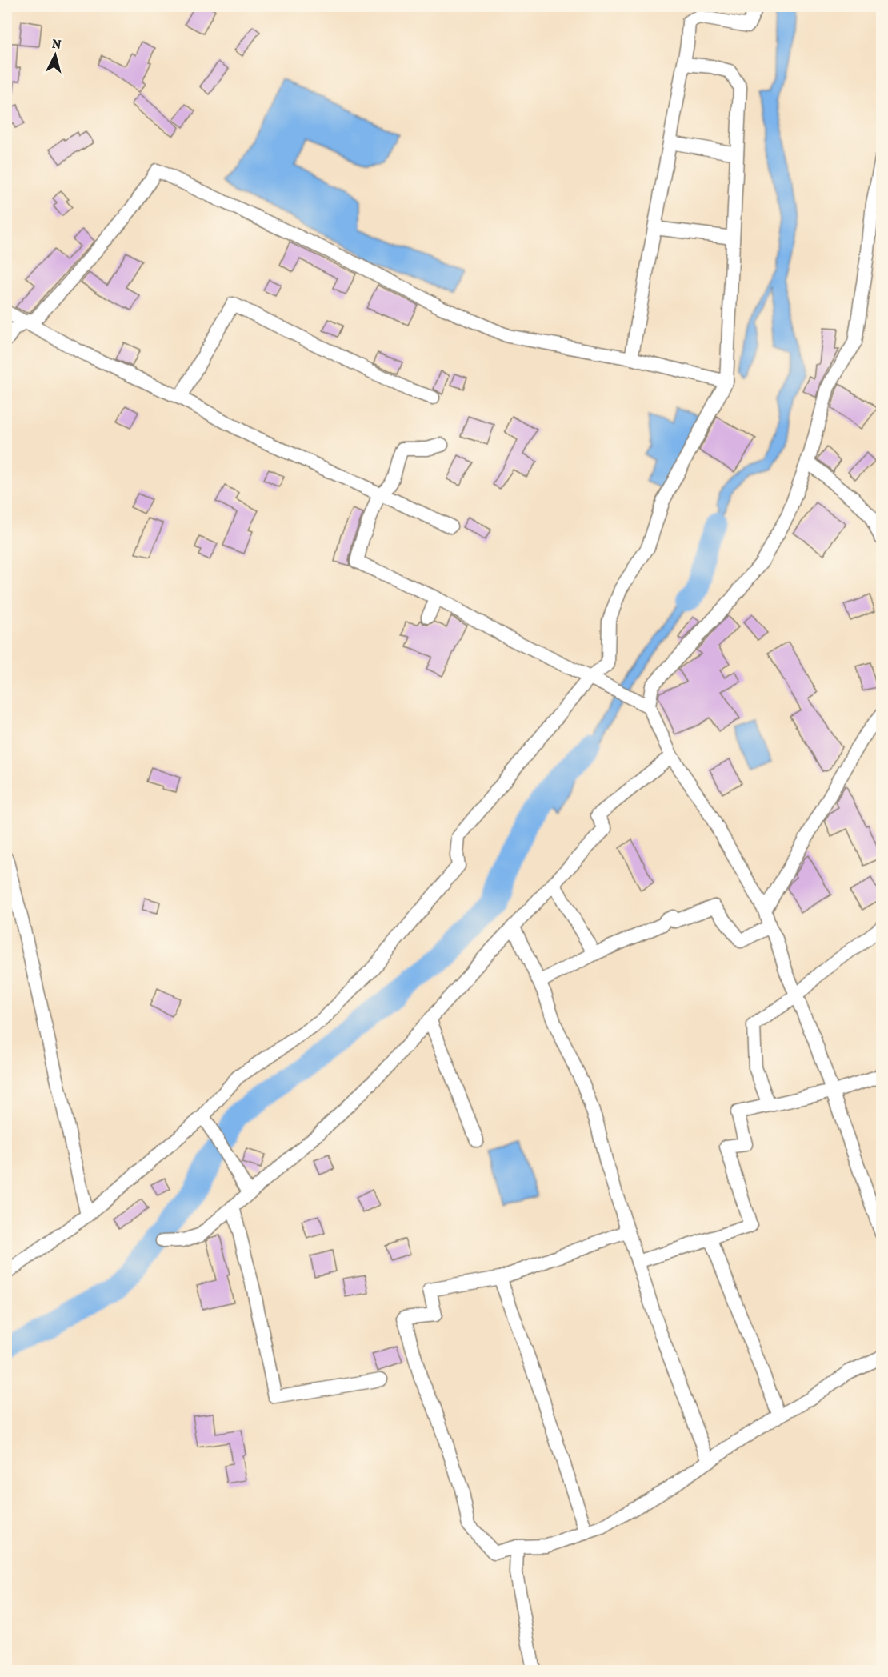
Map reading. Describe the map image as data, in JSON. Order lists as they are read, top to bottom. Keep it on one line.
{"north":"top"}
